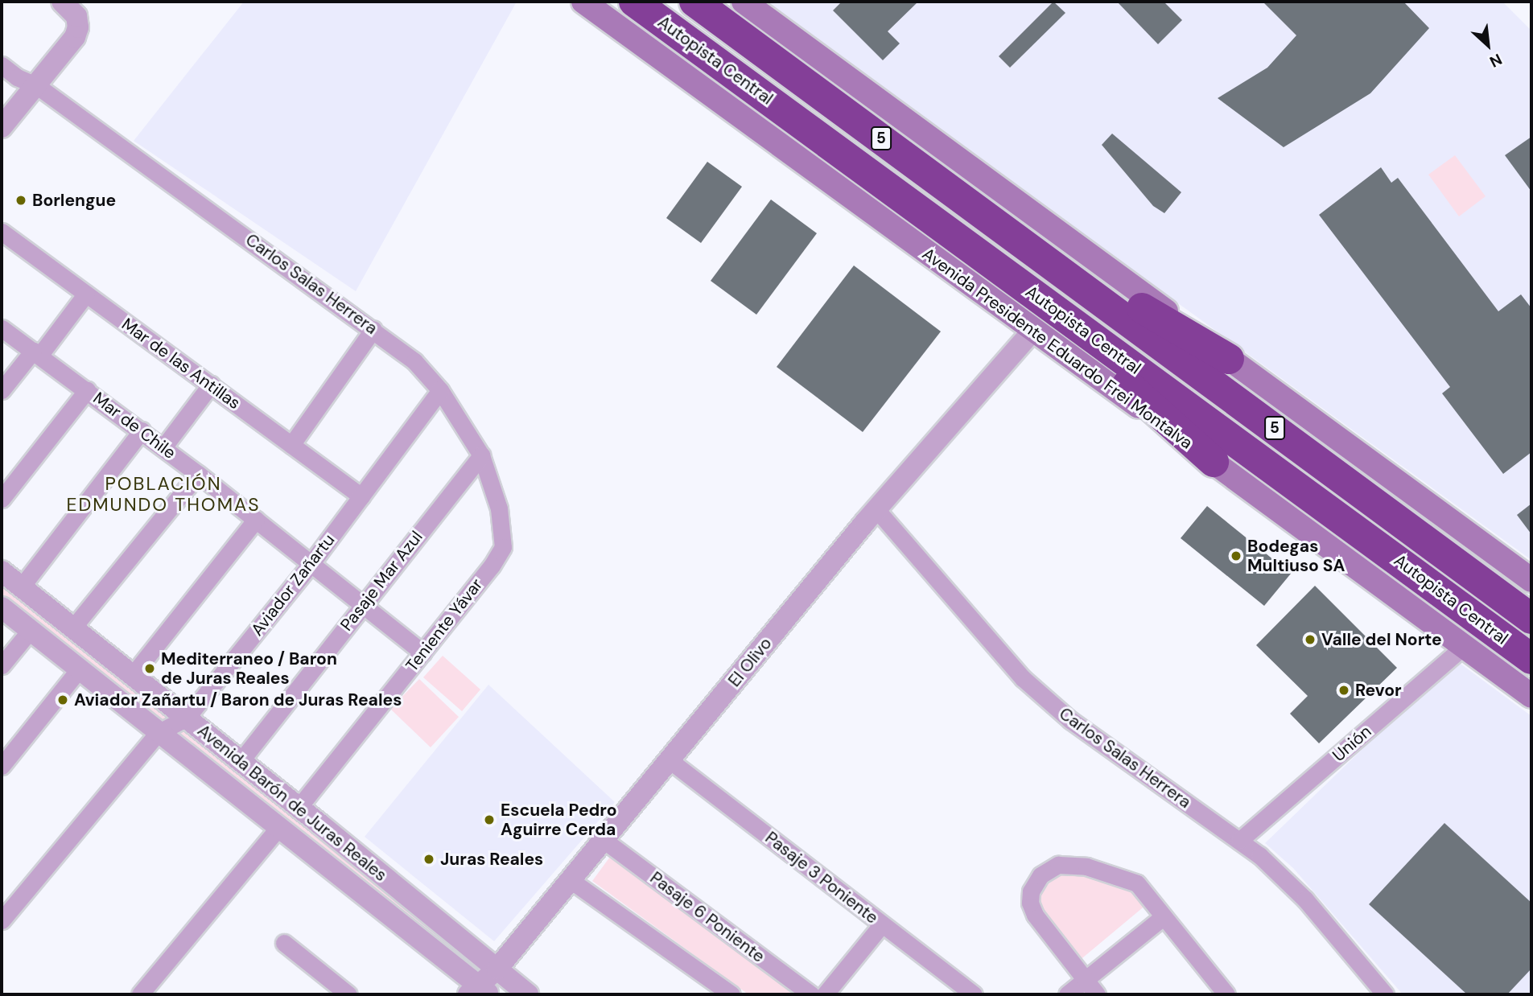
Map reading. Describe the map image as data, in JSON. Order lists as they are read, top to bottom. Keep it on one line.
{"streets":{"highway":["Autopista Central","5"],"main road":["Avenida Presidente Eduardo Frei Montalva"],"street":["Carlos Salas Herrera","Mar de las Antillas","Mar de Chile","Pasaje Mar Azul","Aviador Zañartu","Teniente Yávar","El Olivo","Unión","Avenida Barón de Juras Reales","Pasaje 3 Poniente","Pasaje 6 Poniente"]},"crossings":[["Carlos Salas Herrera","Pasaje Mar Azul"],["Carlos Salas Herrera","Aviador Zañartu"],["Carlos Salas Herrera","Teniente Yávar"],["Carlos Salas Herrera","El Olivo"],["Carlos Salas Herrera","Unión"],["Avenida Presidente Eduardo Frei Montalva","El Olivo"],["Avenida Presidente Eduardo Frei Montalva","Unión"],["Mar de las Antillas","Aviador Zañartu"],["Mar de Chile","Pasaje Mar Azul"],["Mar de Chile","Aviador Zañartu"],["Mar de Chile","Teniente Yávar"],["Pasaje Mar Azul","Avenida Barón de Juras Reales"],["Aviador Zañartu","Avenida Barón de Juras Reales"],["Teniente Yávar","Avenida Barón de Juras Reales"],["El Olivo","Avenida Barón de Juras Reales"],["El Olivo","Pasaje 3 Poniente"],["El Olivo","Pasaje 6 Poniente"]],"districts":["POBLACIÓN EDMUNDO THOMAS"],"places":["Borlengue","Bodegas Multiuso SA","Valle del Norte","Mediterraneo / Baron de Juras Reales","Revor","Aviador Zañartu / Baron de Juras Reales","Escuela Pedro Aguirre Cerda","Juras Reales"],"north":"bottom right"}
